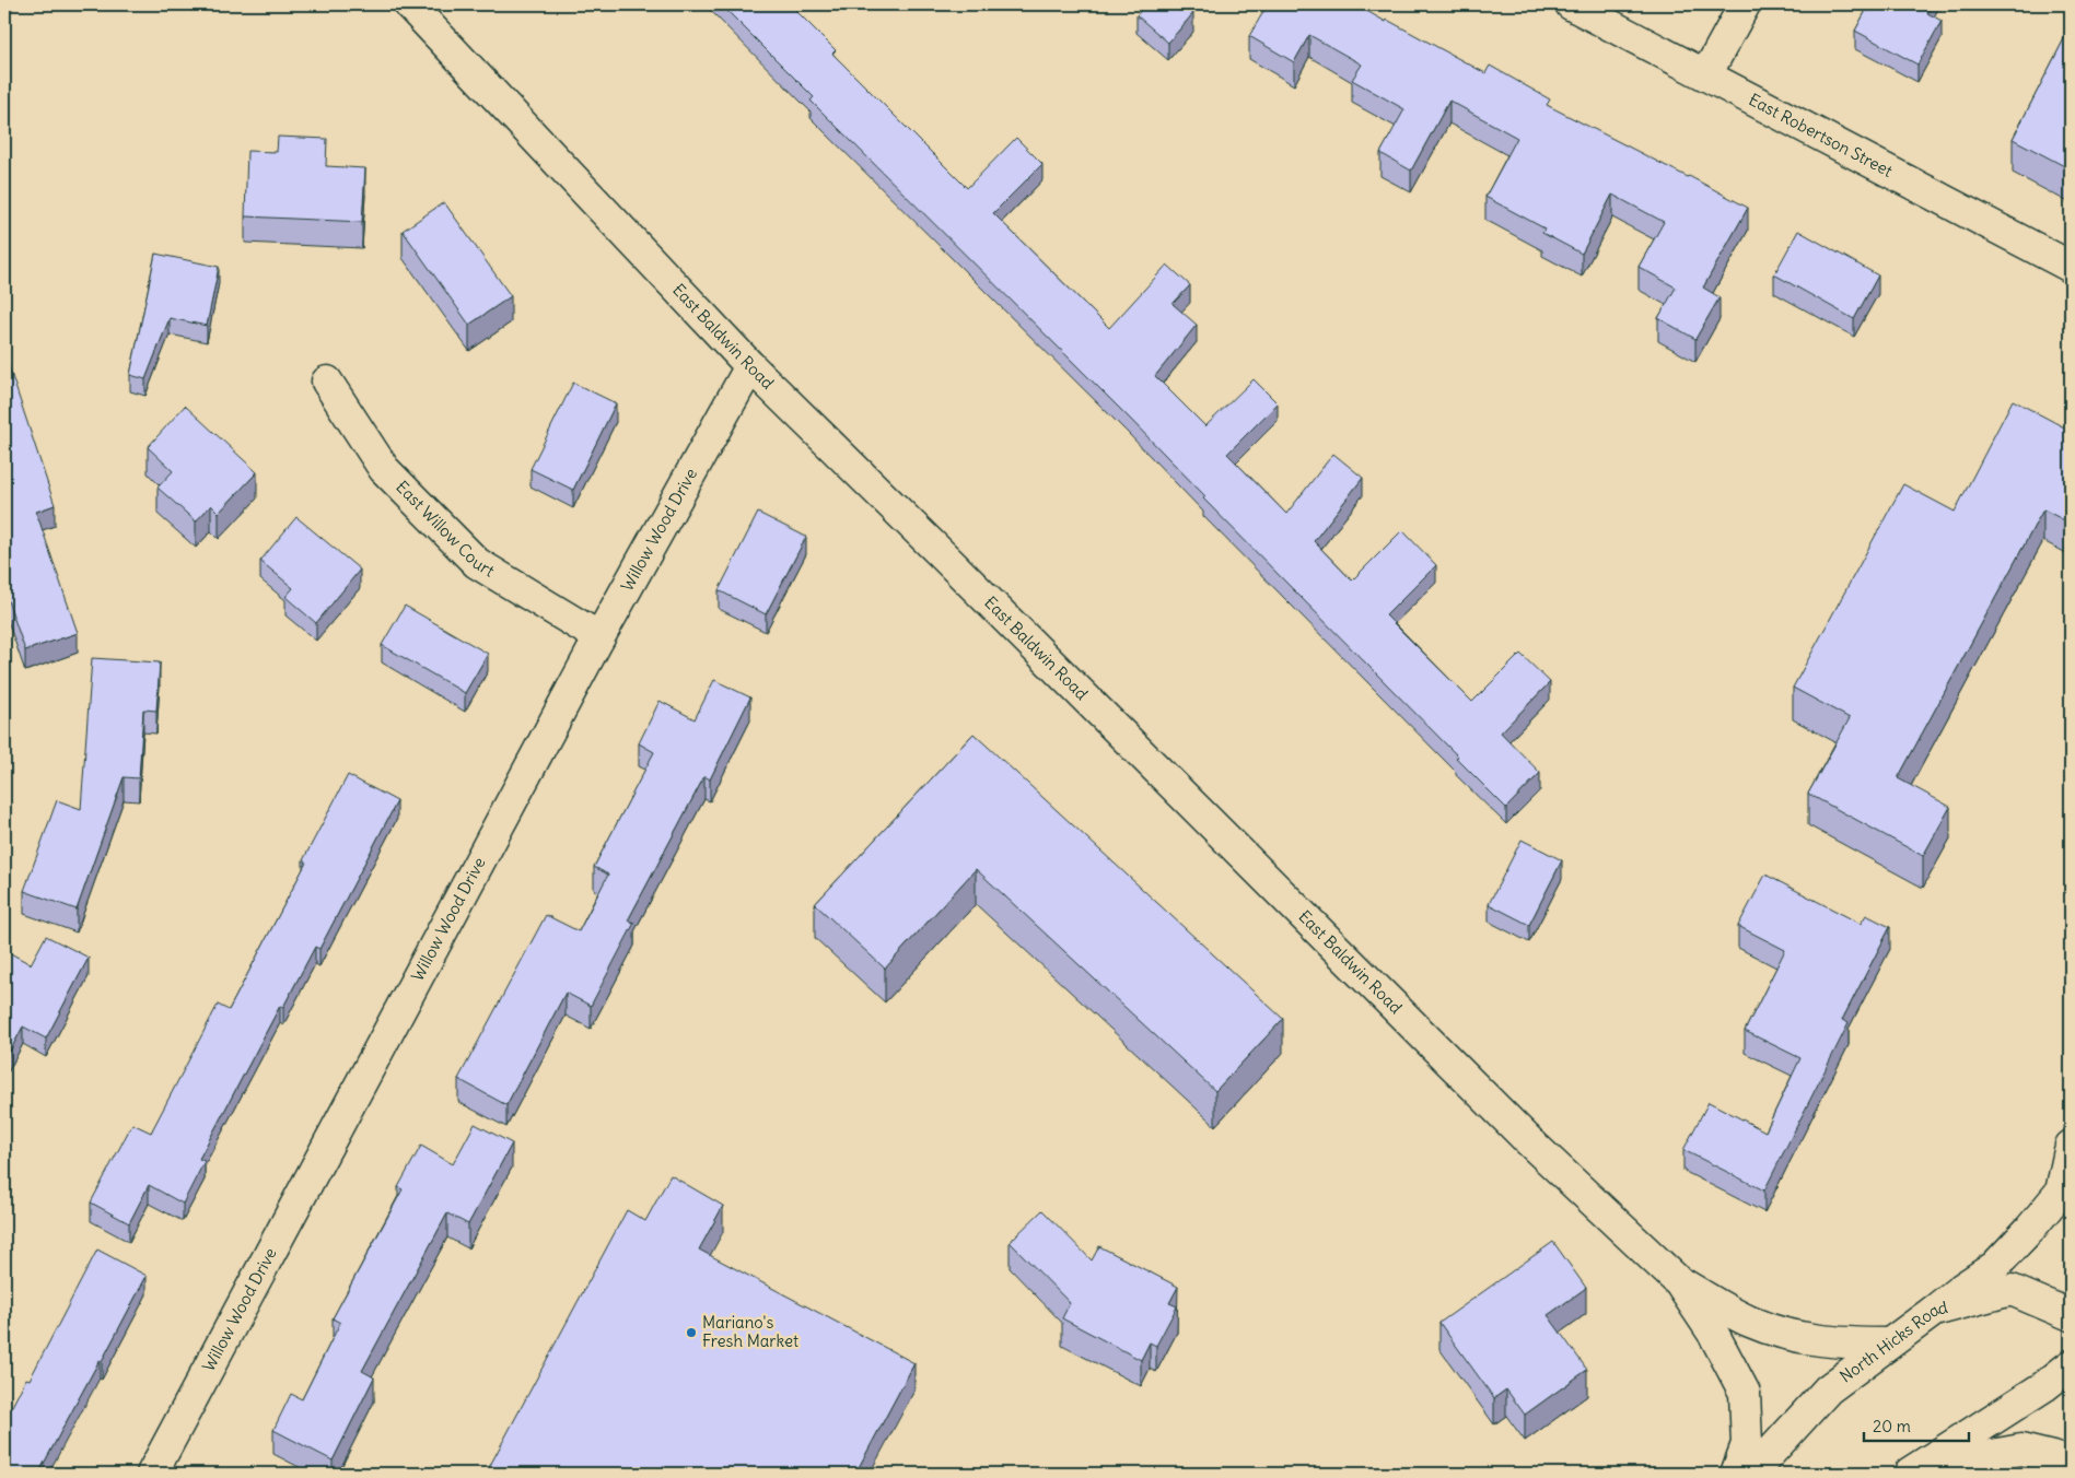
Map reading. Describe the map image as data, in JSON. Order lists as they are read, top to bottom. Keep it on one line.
{"streets":{"street":["East Robertson Street","East Baldwin Road","East Willow Court","Willow Wood Drive","North Hicks Road"]},"crossings":[["East Baldwin Road","Willow Wood Drive"],["East Willow Court","Willow Wood Drive"]],"places":["Mariano's Fresh Market"],"scale_bar":"20 m"}
